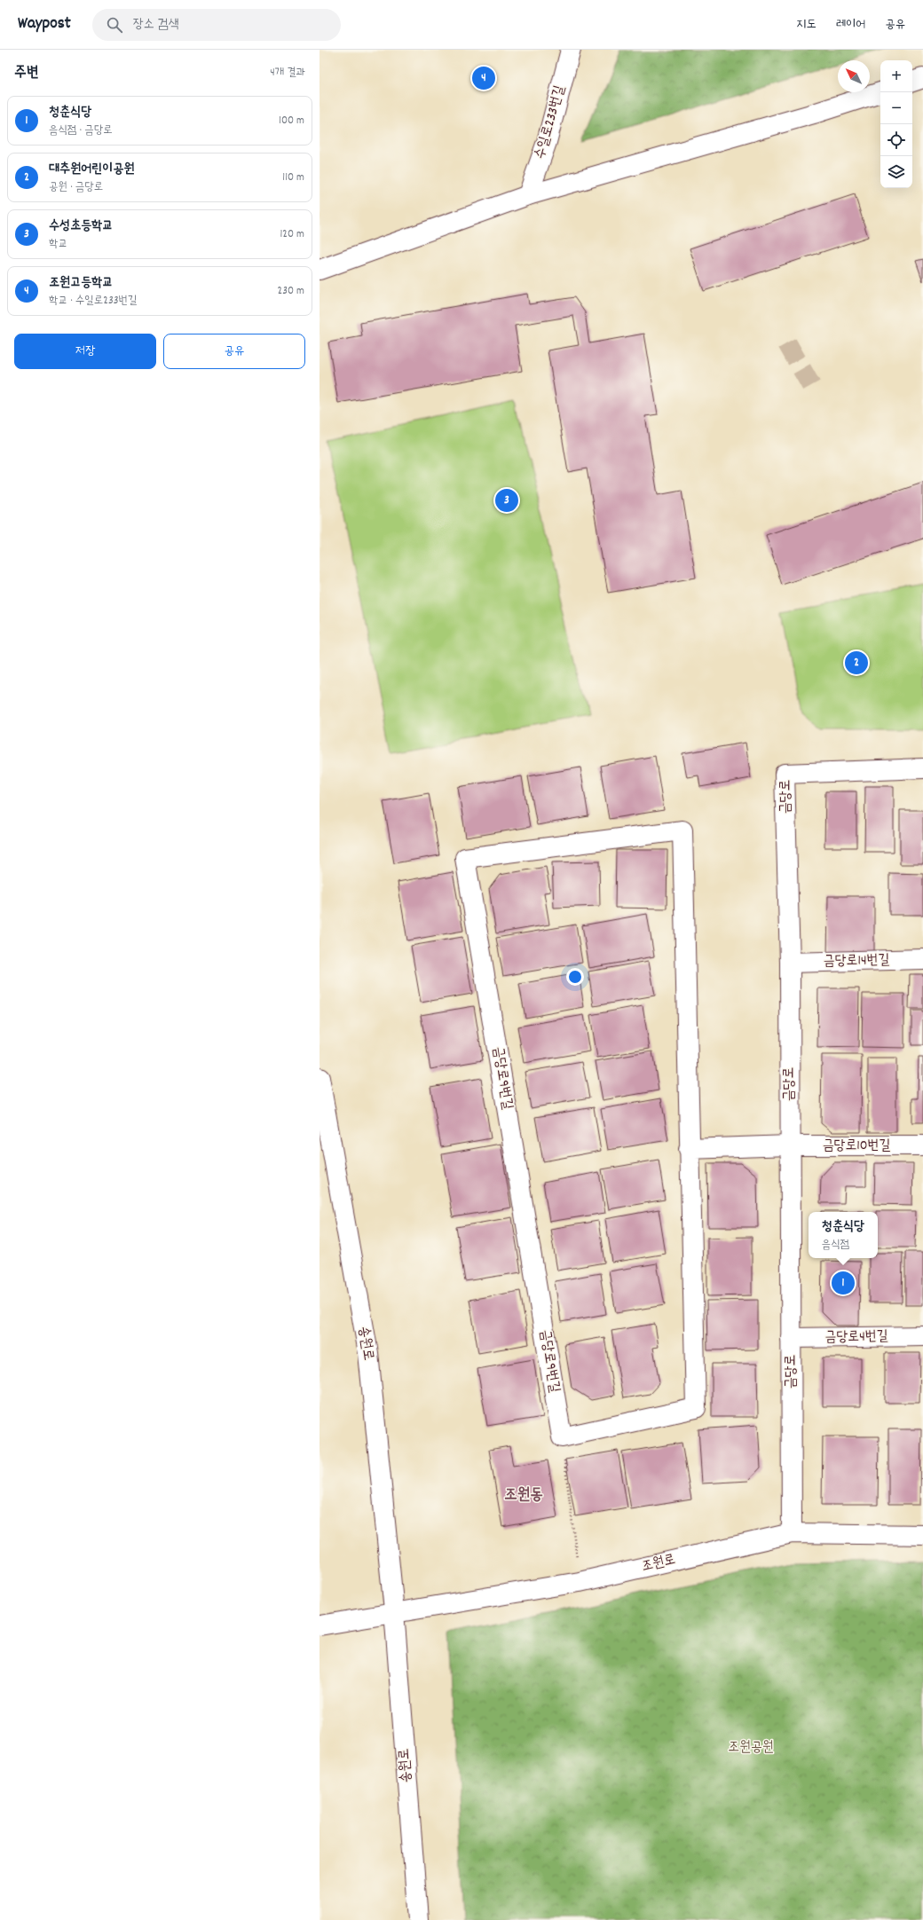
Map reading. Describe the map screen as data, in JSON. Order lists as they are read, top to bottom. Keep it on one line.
{"streets":{"street":["수일로233번길","금당로","금당로14번길","금당로9번길","금당로10번길","금당로4번길","송원로","조원로"]},"crossings":[["금당로","금당로14번길"],["금당로","금당로10번길"],["금당로","금당로4번길"],["금당로","조원로"],["송원로","조원로"]],"districts":["조원동"],"parks":["조원공원"],"north":"top left","page":{"header":"Waypost","search":"장소 검색","nav":["지도","레이어","공유"],"heading":["주변","4개 결과"],"map_buttons":["+","−"],"pins":["4","3","2","1"],"list":[{"mark":"1","name":"청춘식당","note":"음식점 · 금당로","value":"100 m"},{"mark":"2","name":"대추원어린이공원","note":"공원 · 금당로","value":"110 m"},{"mark":"3","name":"수성초등학교","note":"학교","value":"120 m"},{"mark":"4","name":"조원고등학교","note":"학교 · 수일로233번길","value":"230 m"}],"buttons":["저장","공유"],"popup":["청춘식당","음식점"]}}
